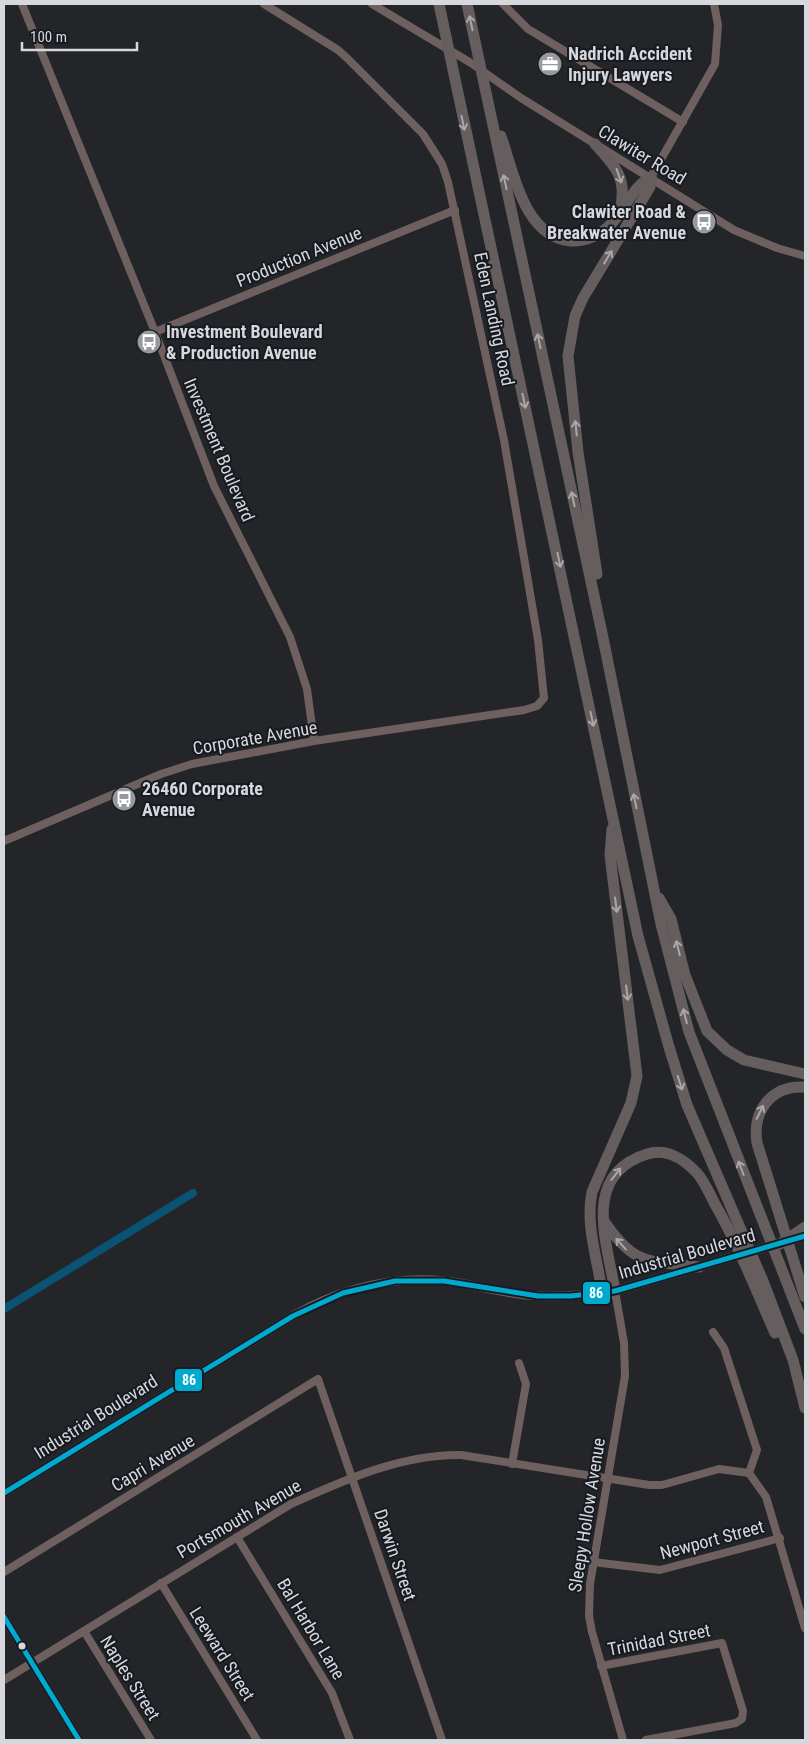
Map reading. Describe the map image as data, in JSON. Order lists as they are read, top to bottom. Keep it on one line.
{"streets":{"main road":["Industrial Boulevard"],"street":["Clawiter Road","Production Avenue","Eden Landing Road","Investment Boulevard","Corporate Avenue","Capri Avenue","Sleepy Hollow Avenue","Portsmouth Avenue","Newport Street","Darwin Street","Bal Harbor Lane","Trinidad Street","Leeward Street","Naples Street"]},"crossings":[["Production Avenue","Eden Landing Road"],["Production Avenue","Investment Boulevard"],["Eden Landing Road","Corporate Avenue"],["Investment Boulevard","Corporate Avenue"],["Industrial Boulevard","Sleepy Hollow Avenue"],["Capri Avenue","Darwin Street"],["Sleepy Hollow Avenue","Portsmouth Avenue"],["Sleepy Hollow Avenue","Newport Street"],["Sleepy Hollow Avenue","Trinidad Street"],["Portsmouth Avenue","Darwin Street"],["Portsmouth Avenue","Bal Harbor Lane"],["Portsmouth Avenue","Leeward Street"],["Portsmouth Avenue","Naples Street"]],"places":{"office":["Nadrich Accident Injury Lawyers"],"bus stop":["Clawiter Road & Breakwater Avenue","Investment Boulevard & Production Avenue","26460 Corporate Avenue"]},"lines":["transit line 86"],"scale_bar":"100 m"}
